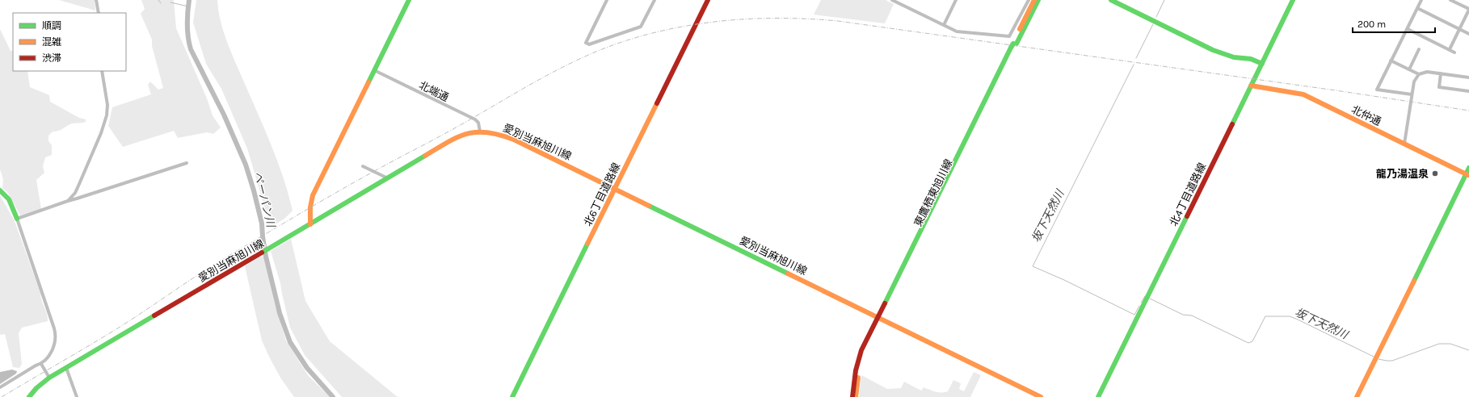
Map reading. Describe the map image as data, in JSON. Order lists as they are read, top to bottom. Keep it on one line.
{"streets":{"street":["北端通","北仲通","愛別当麻旭川線","東鷹栖東旭川線","北6丁目道路線","北4丁目道路線"]},"crossings":[["北端通","愛別当麻旭川線"],["北仲通","北4丁目道路線"],["愛別当麻旭川線","東鷹栖東旭川線"],["愛別当麻旭川線","北6丁目道路線"]],"water":["ペーパン川","坂下天然川"],"places":["龍乃湯温泉"],"legend":["順調","混雑","渋滞"],"scale_bar":"200 m"}
